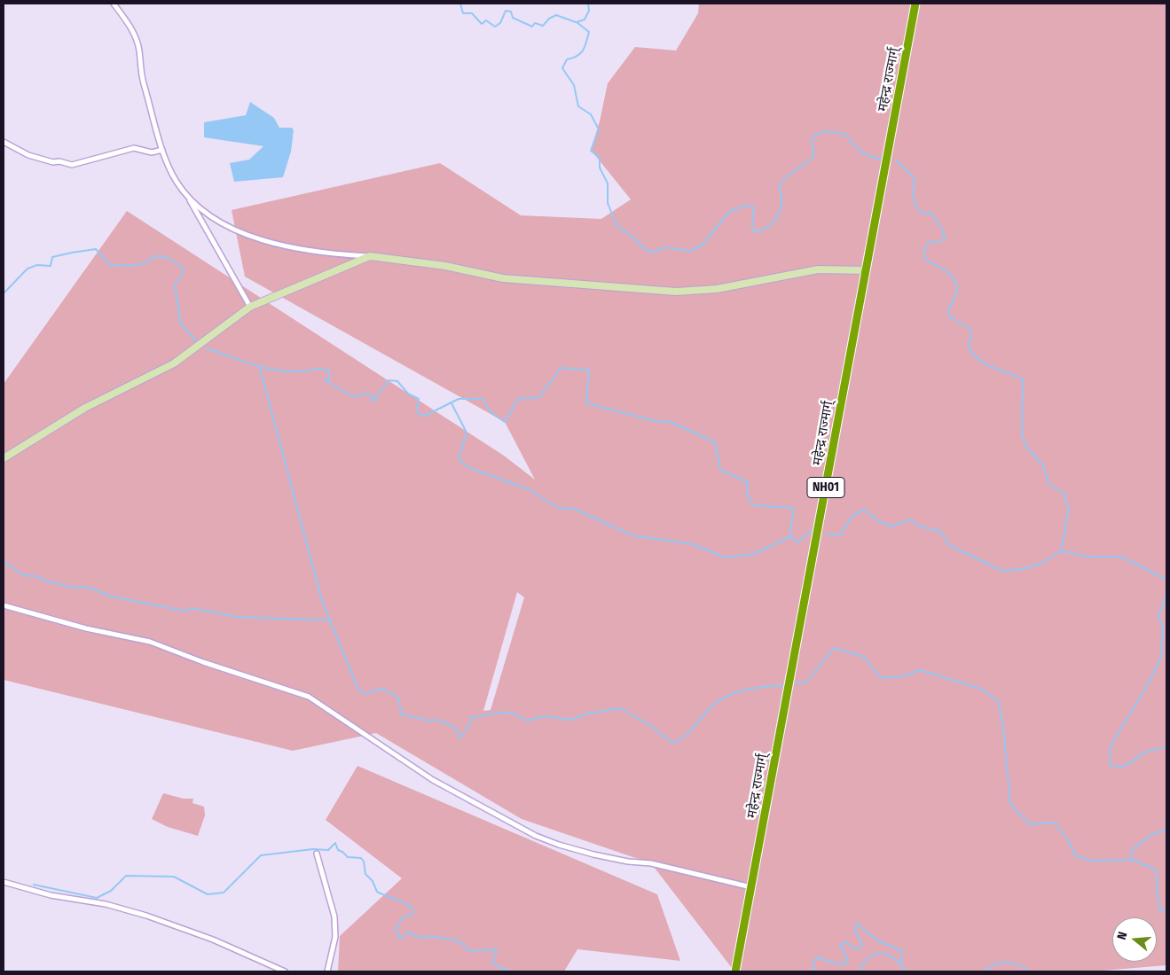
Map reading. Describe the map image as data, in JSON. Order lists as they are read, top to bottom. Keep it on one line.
{"streets":{"highway":["महेन्द्र राज्मार्ग्","NH01"]},"north":"left"}
